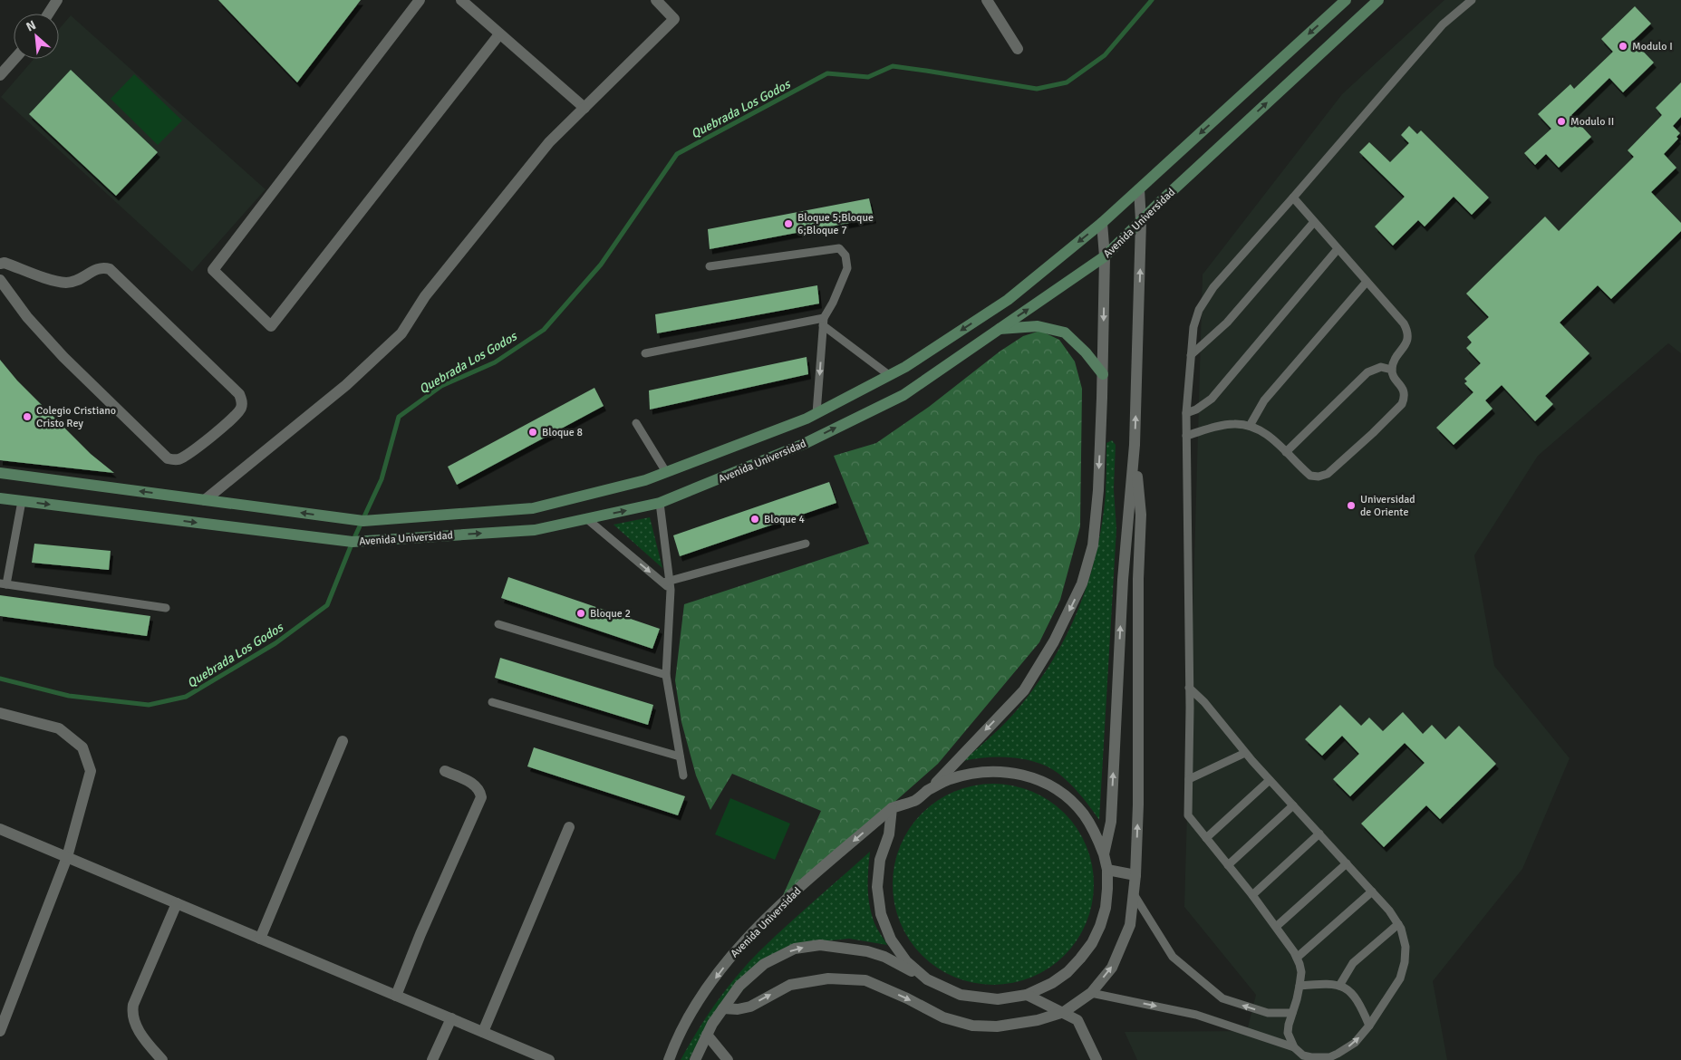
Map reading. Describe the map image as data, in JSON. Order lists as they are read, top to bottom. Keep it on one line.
{"streets":{"street":["Avenida Universidad"]},"water":["Quebrada Los Godos"],"places":["Modulo I","Modulo II","Bloque 5;Bloque 6;Bloque 7","Colegio Cristiano Cristo Rey","Bloque 8","Universidad de Oriente","Bloque 4","Bloque 2"],"north":"top left"}
